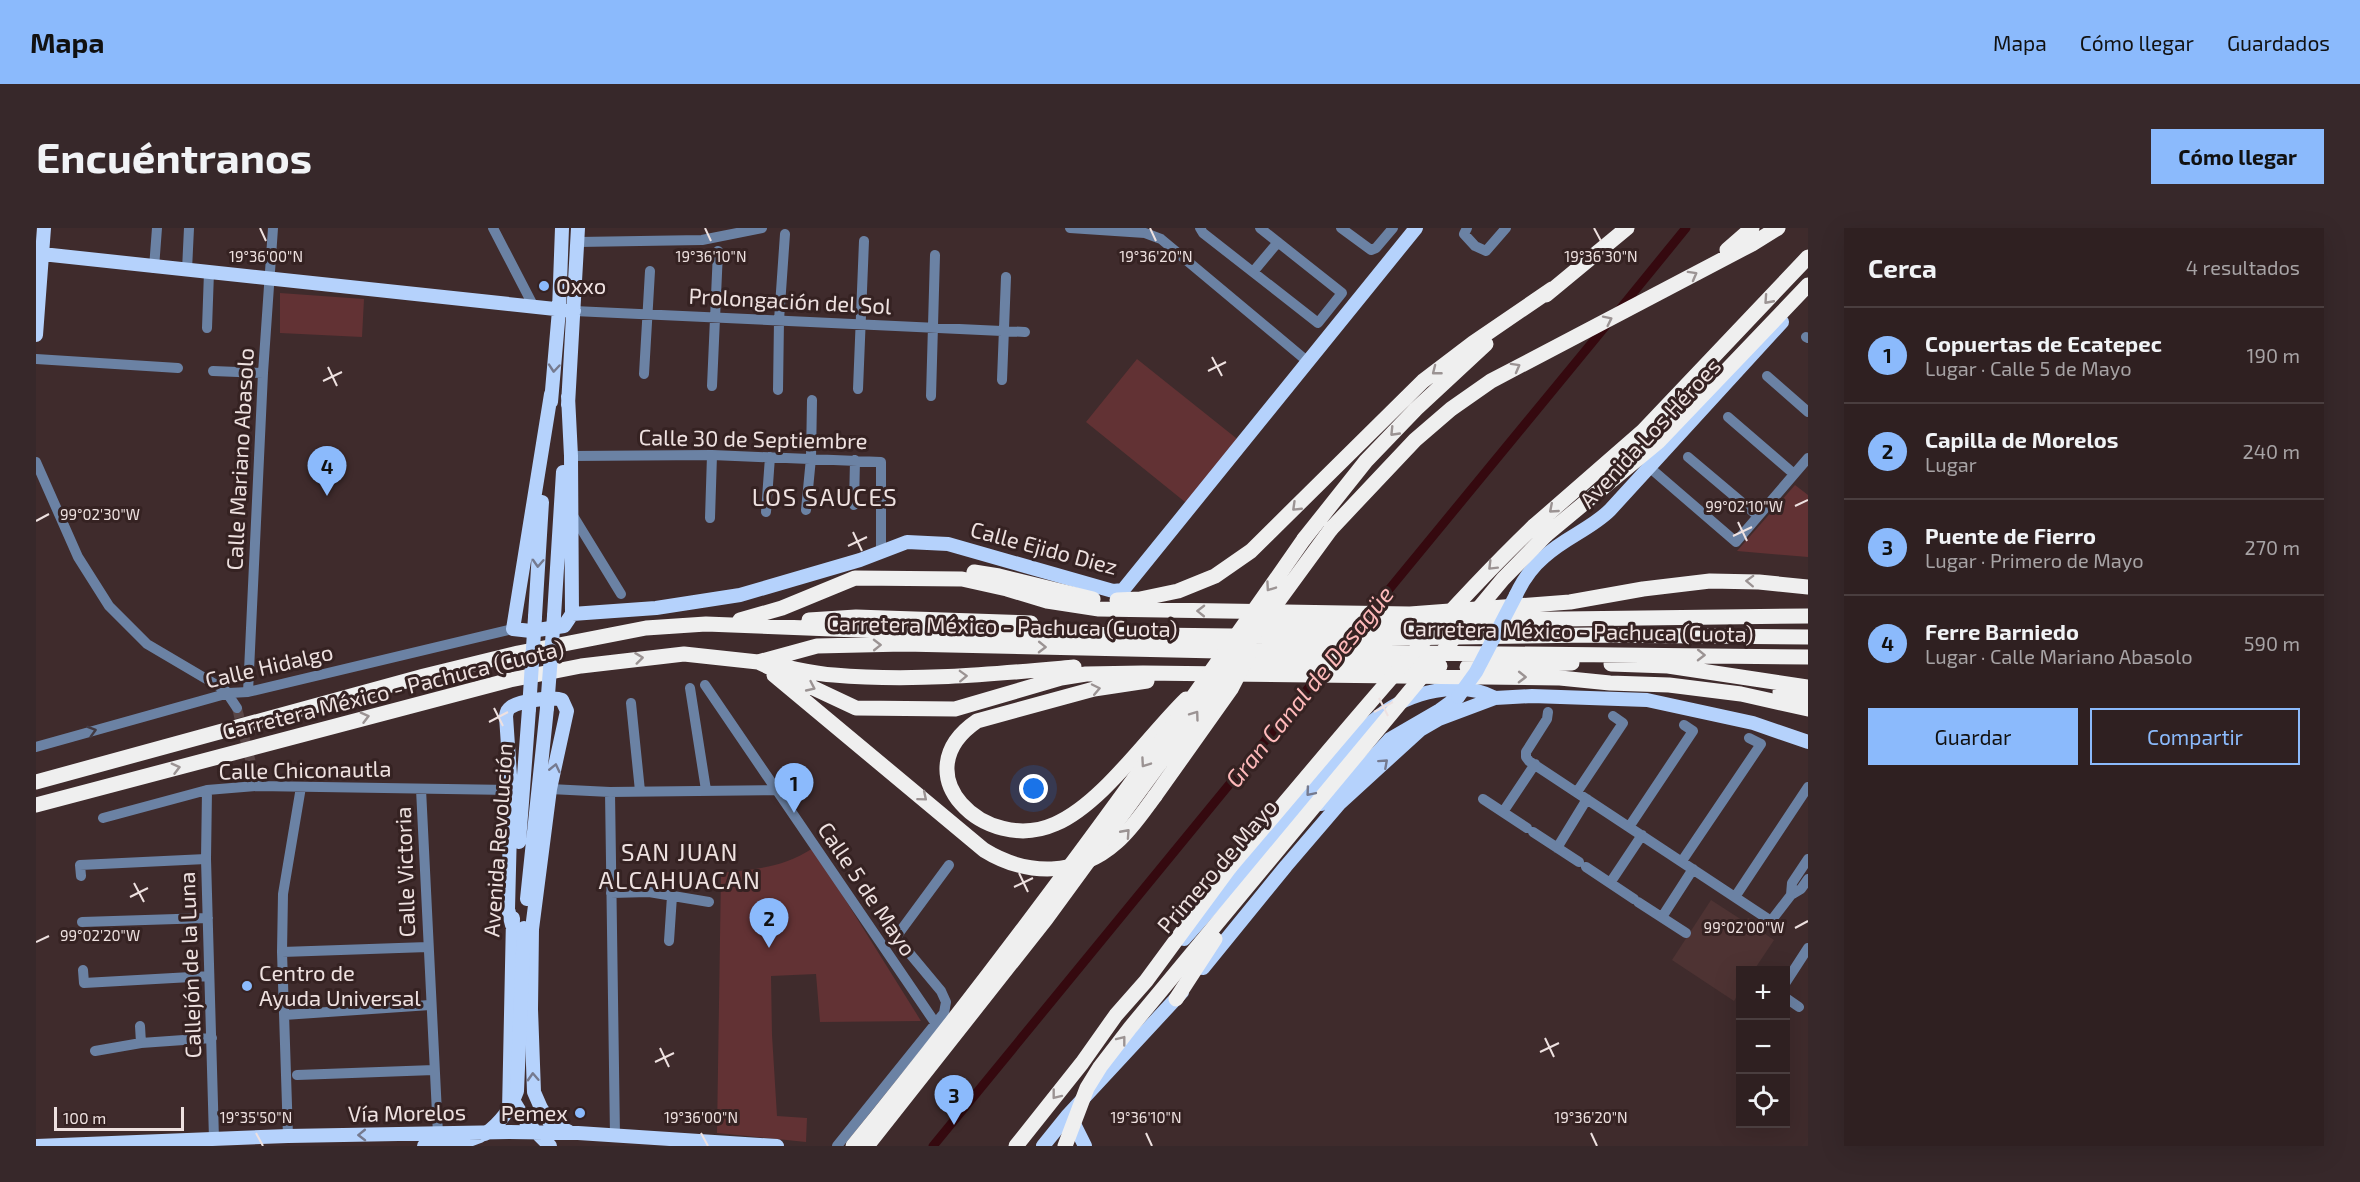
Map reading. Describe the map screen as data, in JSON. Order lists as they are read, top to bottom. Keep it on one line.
{"streets":{"highway":["Carretera México - Pachuca (Cuota)","Primero de Mayo"],"main road":["Avenida Los Héroes","Calle Ejido Diez","Avenida Revolución","Vía Morelos"],"street":["Prolongación del Sol","Calle 30 de Septiembre","Calle Mariano Abasolo","Calle Hidalgo","Calle Chiconautla","Calle Victoria","Calle 5 de Mayo","Callejón de la Luna"]},"crossings":[["Prolongación del Sol","Avenida Revolución"],["Calle 30 de Septiembre","Calle Ejido Diez"],["Calle Mariano Abasolo","Calle Hidalgo"],["Calle Chiconautla","Calle Victoria"],["Calle Chiconautla","Callejón de la Luna"],["Avenida Revolución","Vía Morelos"],["Calle Victoria","Vía Morelos"],["Callejón de la Luna","Vía Morelos"]],"one_way":["Calle Hidalgo"],"districts":["LOS SAUCES","SAN JUAN ALCAHUACAN"],"water":["Gran Canal de Desagüe"],"places":["Oxxo","Centro de Ayuda Universal","Pemex"],"scale_bar":"100 m","page":{"header":"Mapa","nav":["Mapa","Cómo llegar","Guardados"],"buttons":["Cómo llegar",["Guardar","Compartir"]],"title":"Encuéntranos","heading":["Cerca","4 resultados"],"list":[{"mark":"1","name":"Copuertas de Ecatepec","note":"Lugar · Calle 5 de Mayo","value":"190 m"},{"mark":"2","name":"Capilla de Morelos","note":"Lugar","value":"240 m"},{"mark":"3","name":"Puente de Fierro","note":"Lugar · Primero de Mayo","value":"270 m"},{"mark":"4","name":"Ferre Barniedo","note":"Lugar · Calle Mariano Abasolo","value":"590 m"}],"pins":["4","1","2","3"],"map_buttons":["+","−"],"scale":"100 m"},"coordinates":["19°36'00\"N","19°36'10\"N","19°36'20\"N","19°36'30\"N","99°02'10\"W","99°02'30\"W","99°02'00\"W","99°02'20\"W","19°35'50\"N"]}
